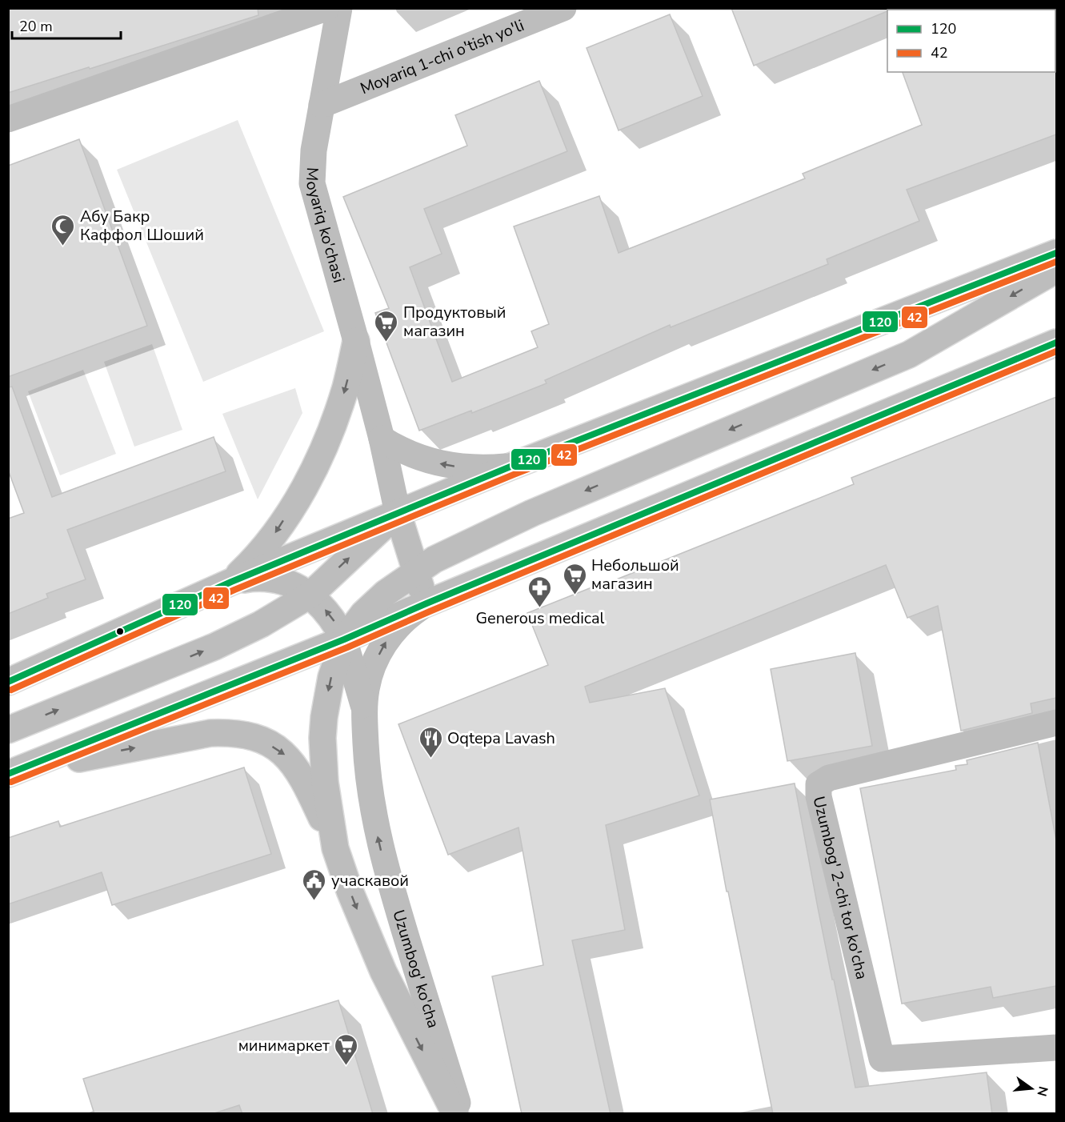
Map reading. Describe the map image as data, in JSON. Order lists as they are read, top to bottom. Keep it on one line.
{"streets":{"main road":["Moyariq 1-chi o'tish yo'li","Moyariq ko'chasi","Uzumbog' 2-chi tor ko'cha","Uzumbog' ko'cha"]},"crossings":[["Moyariq 1-chi o'tish yo'li","Moyariq ko'chasi"],["Moyariq ko'chasi","Uzumbog' ko'cha"]],"places":{"mosque":["Абу Бакр Каффол Шоший"],"supermarket":["Продуктовый магазин","Небольшой магазин","минимаркет"],"pharmacy":["Generous medical"],"restaurant":["Oqtepa Lavash"],"public building":["учаскавой"]},"lines":["transit line 120","transit line 42"],"legend":["120","42"],"scale_bar":"20 m","north":"right"}
